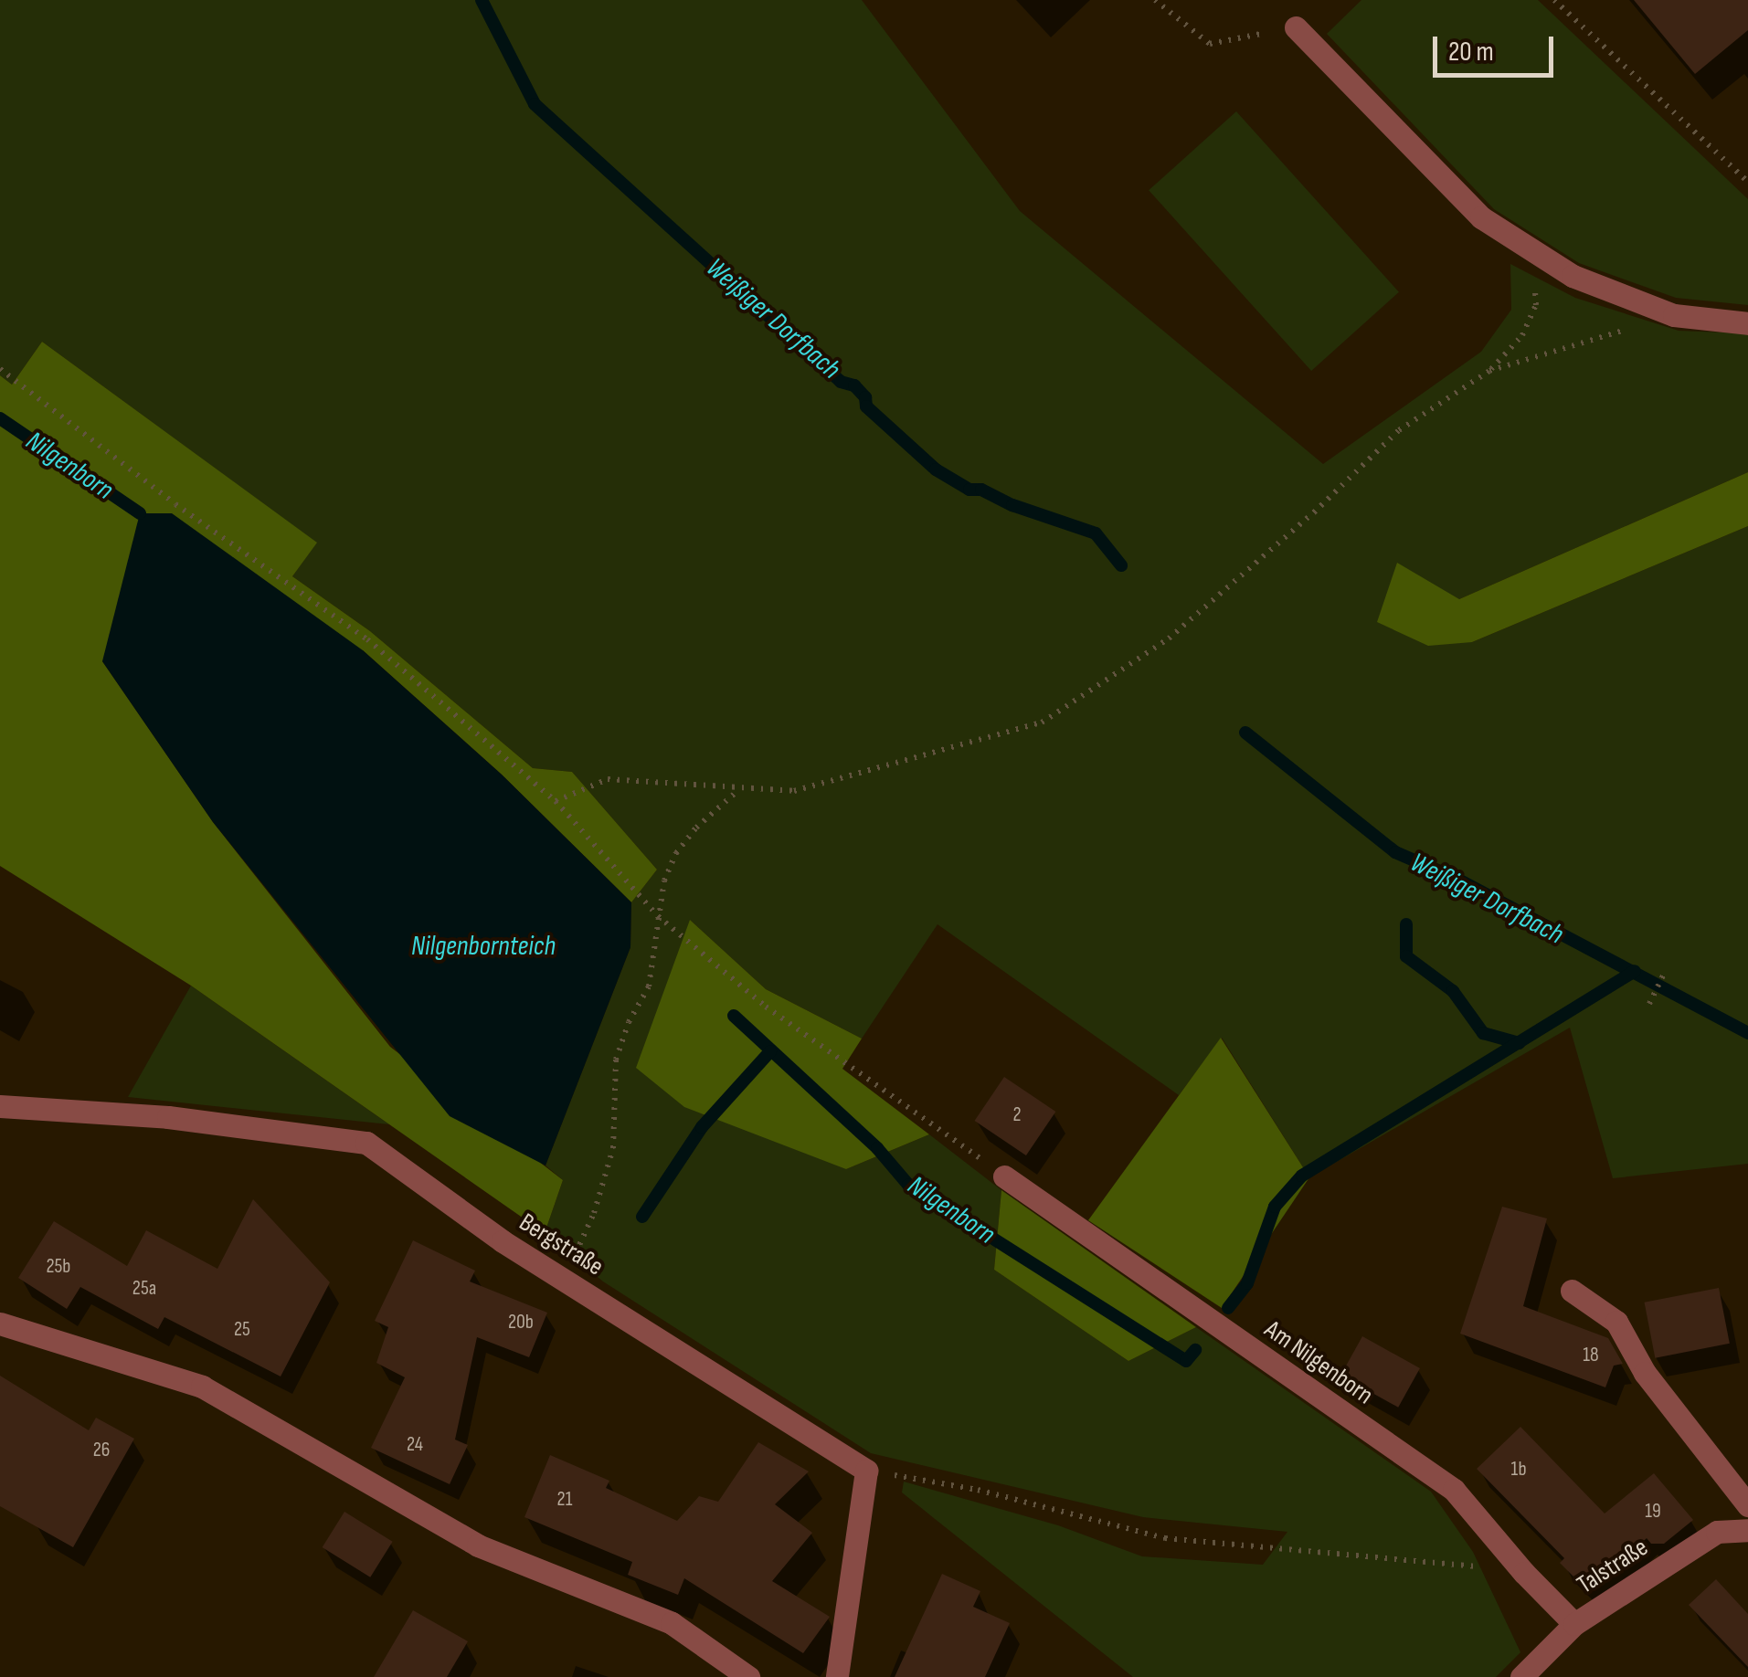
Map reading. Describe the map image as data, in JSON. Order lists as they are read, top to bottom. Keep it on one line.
{"streets":{"street":["Bergstraße","Am Nilgenborn","Talstraße"]},"crossings":[["Am Nilgenborn","Talstraße"]],"water":["Weißiger Dorfbach","Nilgenborn","Nilgenbornteich"],"house_numbers":["2","25b","25a","20b","25","18","24","26","1b","21","19"],"scale_bar":"20 m"}
